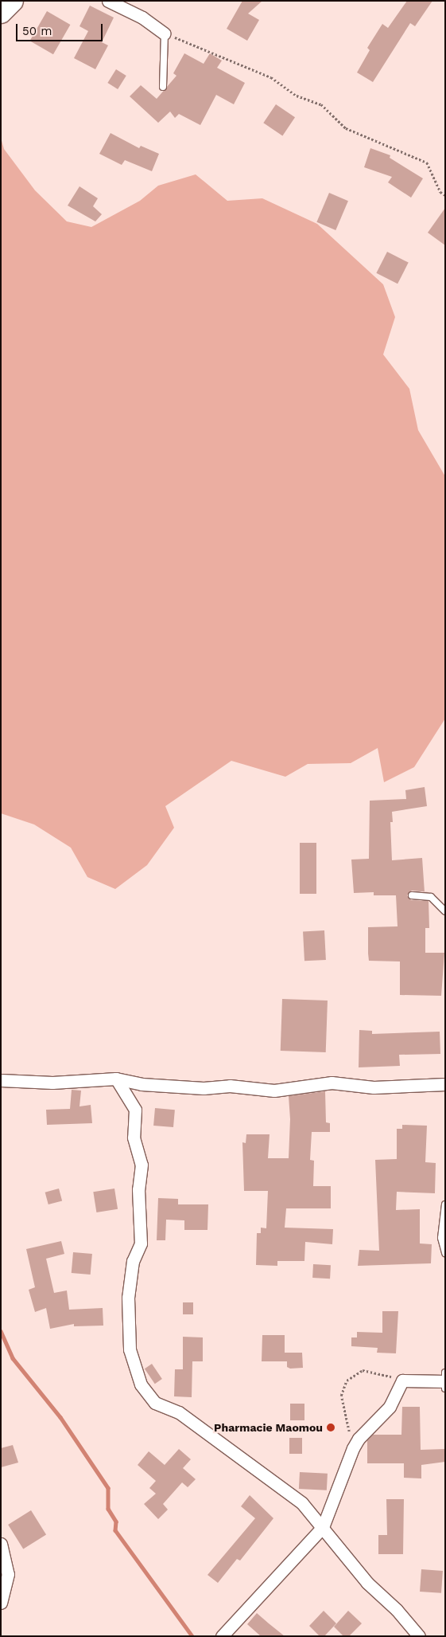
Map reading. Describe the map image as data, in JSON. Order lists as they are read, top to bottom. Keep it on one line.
{"places":["Pharmacie Maomou"],"scale_bar":"50 m"}
